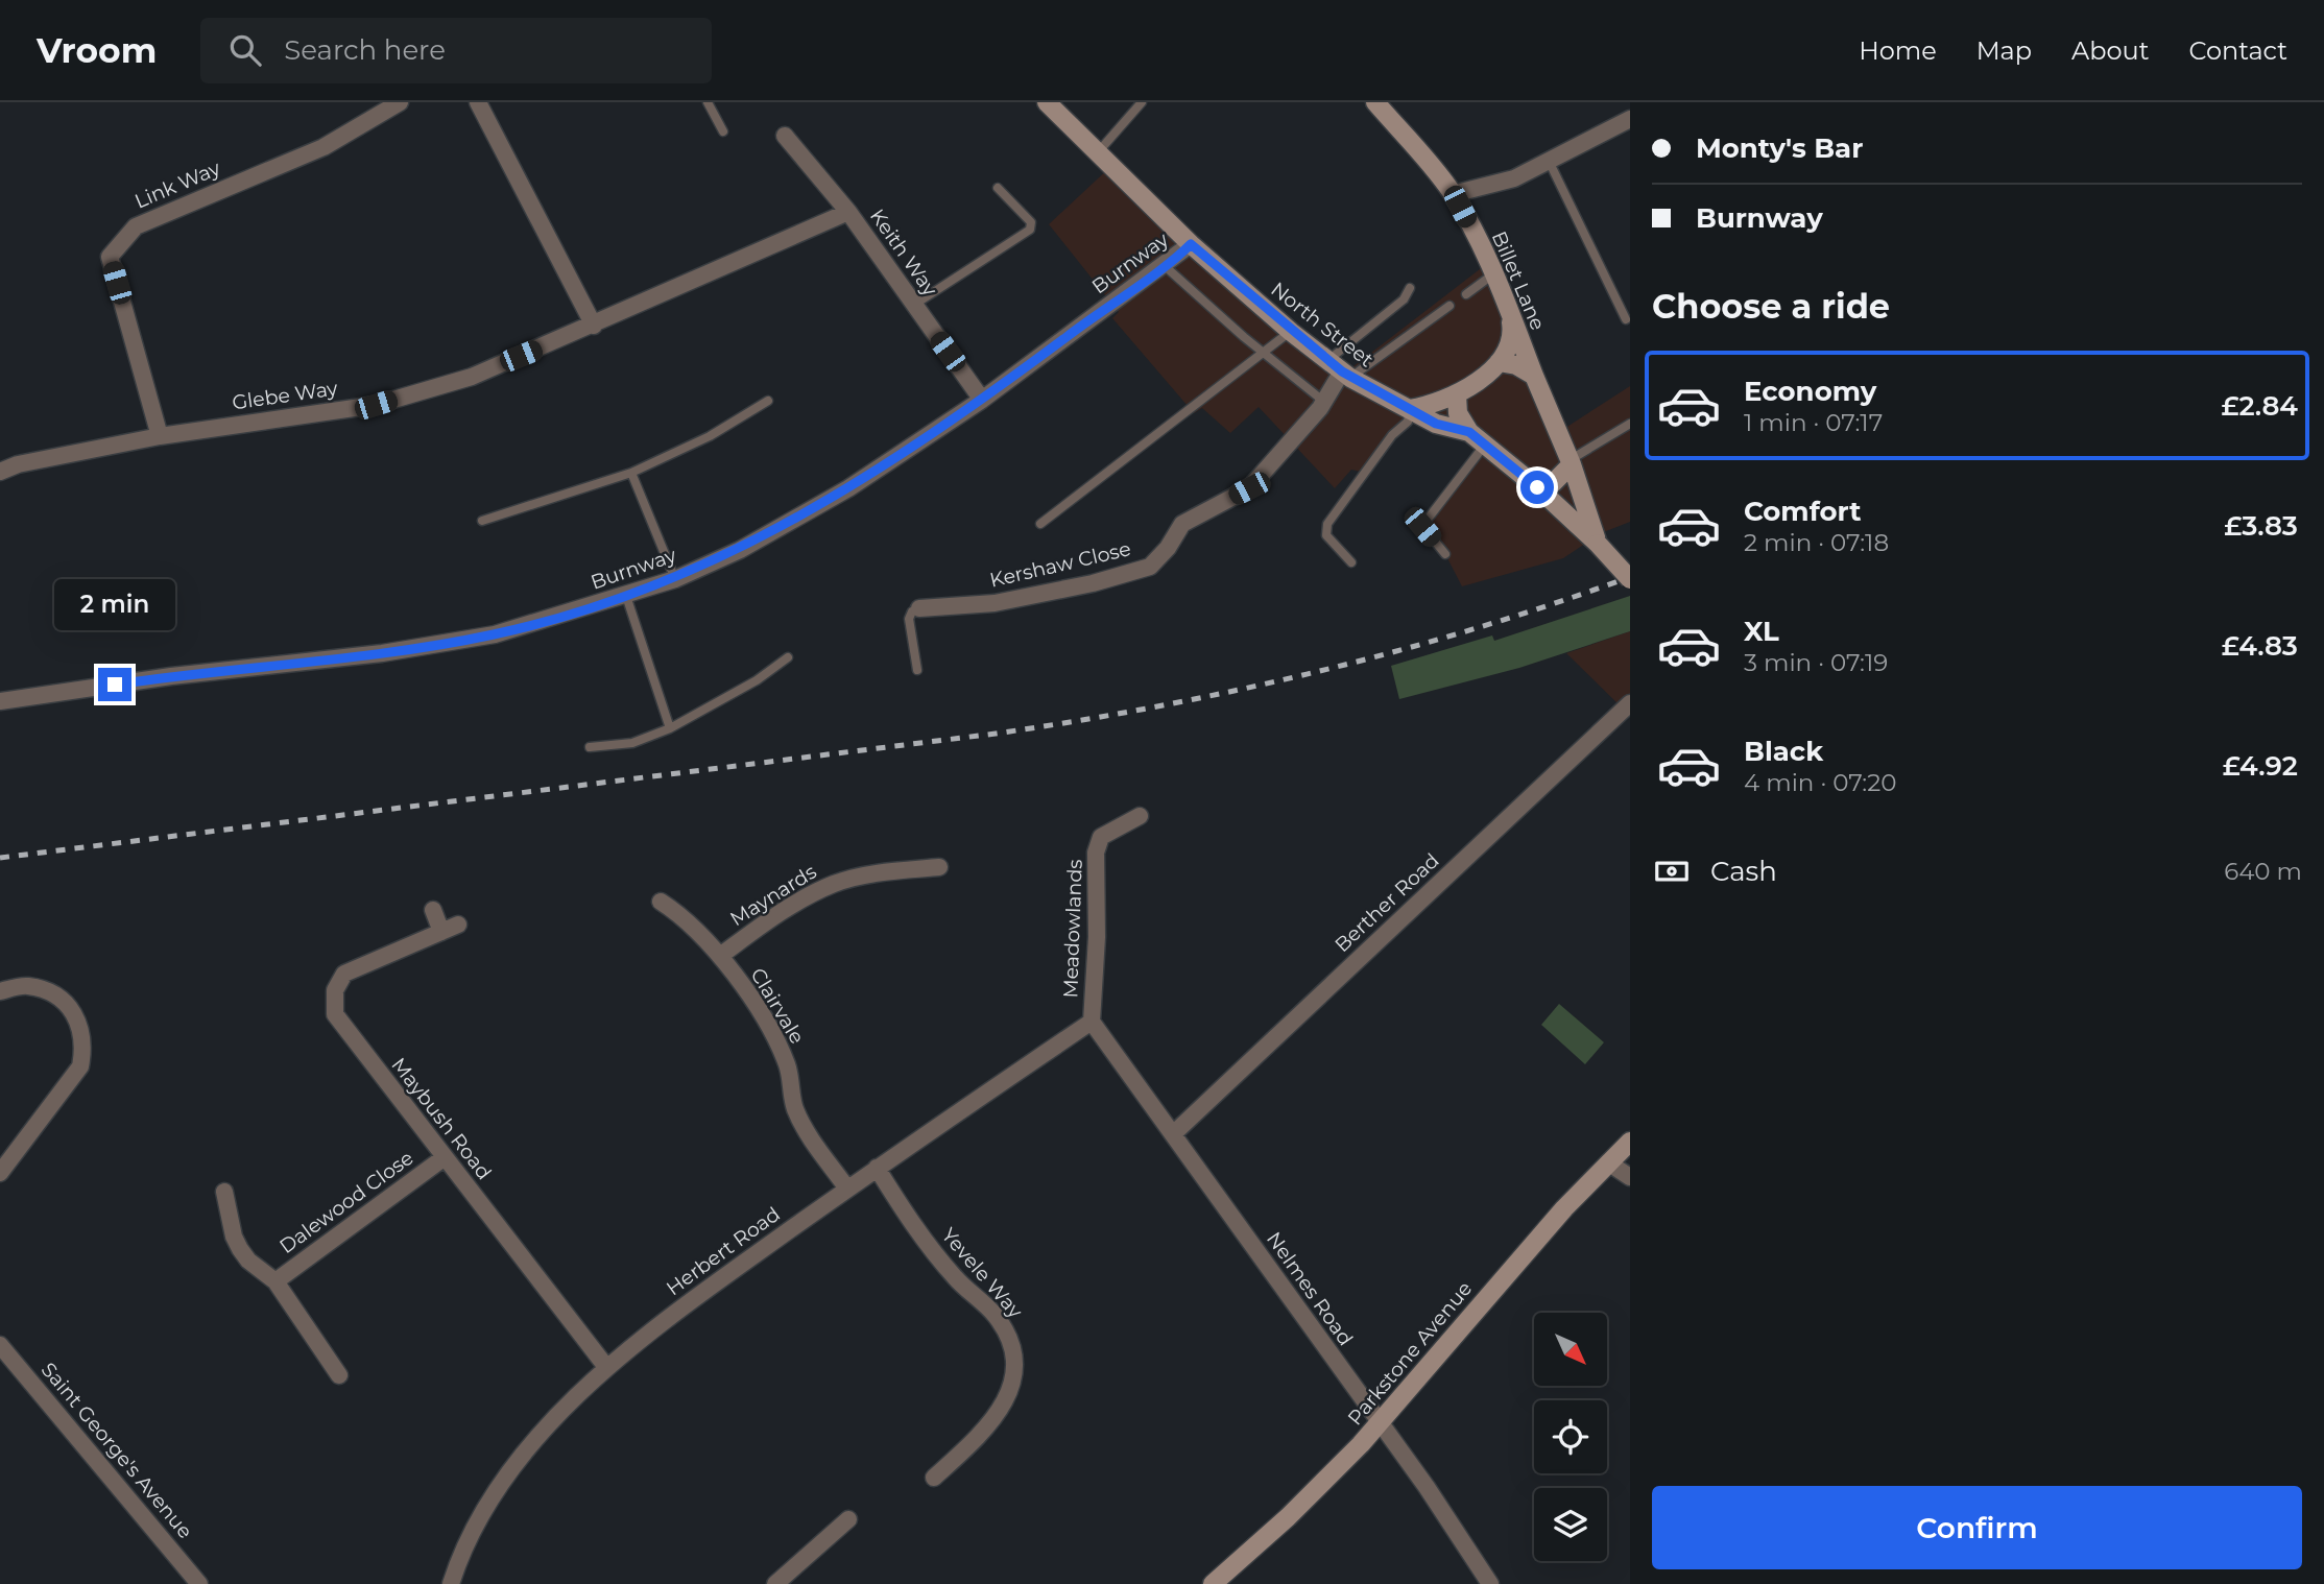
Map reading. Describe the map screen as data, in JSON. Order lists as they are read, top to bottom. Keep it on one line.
{"streets":{"street":["Link Way","Keith Way","Burnway","Billet Lane","North Street","Glebe Way","Kershaw Close","Maynards","Berther Road","Meadowlands","Clairvale","Maybush Road","Dalewood Close","Herbert Road","Yevele Way","Nelmes Road","Parkstone Avenue","Saint George's Avenue"]},"crossings":[["Link Way","Glebe Way"],["Keith Way","Burnway"],["Keith Way","Glebe Way"],["Burnway","North Street"],["Billet Lane","North Street"],["North Street","Kershaw Close"],["Maynards","Clairvale"],["Berther Road","Nelmes Road"],["Meadowlands","Herbert Road"],["Meadowlands","Nelmes Road"],["Clairvale","Herbert Road"],["Maybush Road","Dalewood Close"],["Maybush Road","Herbert Road"],["Herbert Road","Yevele Way"],["Herbert Road","Nelmes Road"],["Nelmes Road","Parkstone Avenue"]],"north":"bottom right","page":{"header":"Vroom","search":"Search here","nav":["Home","Map","About","Contact"],"banner":["Monty's Bar","Burnway"],"heading":"Choose a ride","list":[{"name":"Economy","note":"1 min · 07:17","value":"£2.84"},{"name":"Comfort","note":"2 min · 07:18","value":"£3.83"},{"name":"XL","note":"3 min · 07:19","value":"£4.83"},{"name":"Black","note":"4 min · 07:20","value":"£4.92"}],"bubble":"2 min","pay":["Cash","640 m"],"buttons":"Confirm"}}
